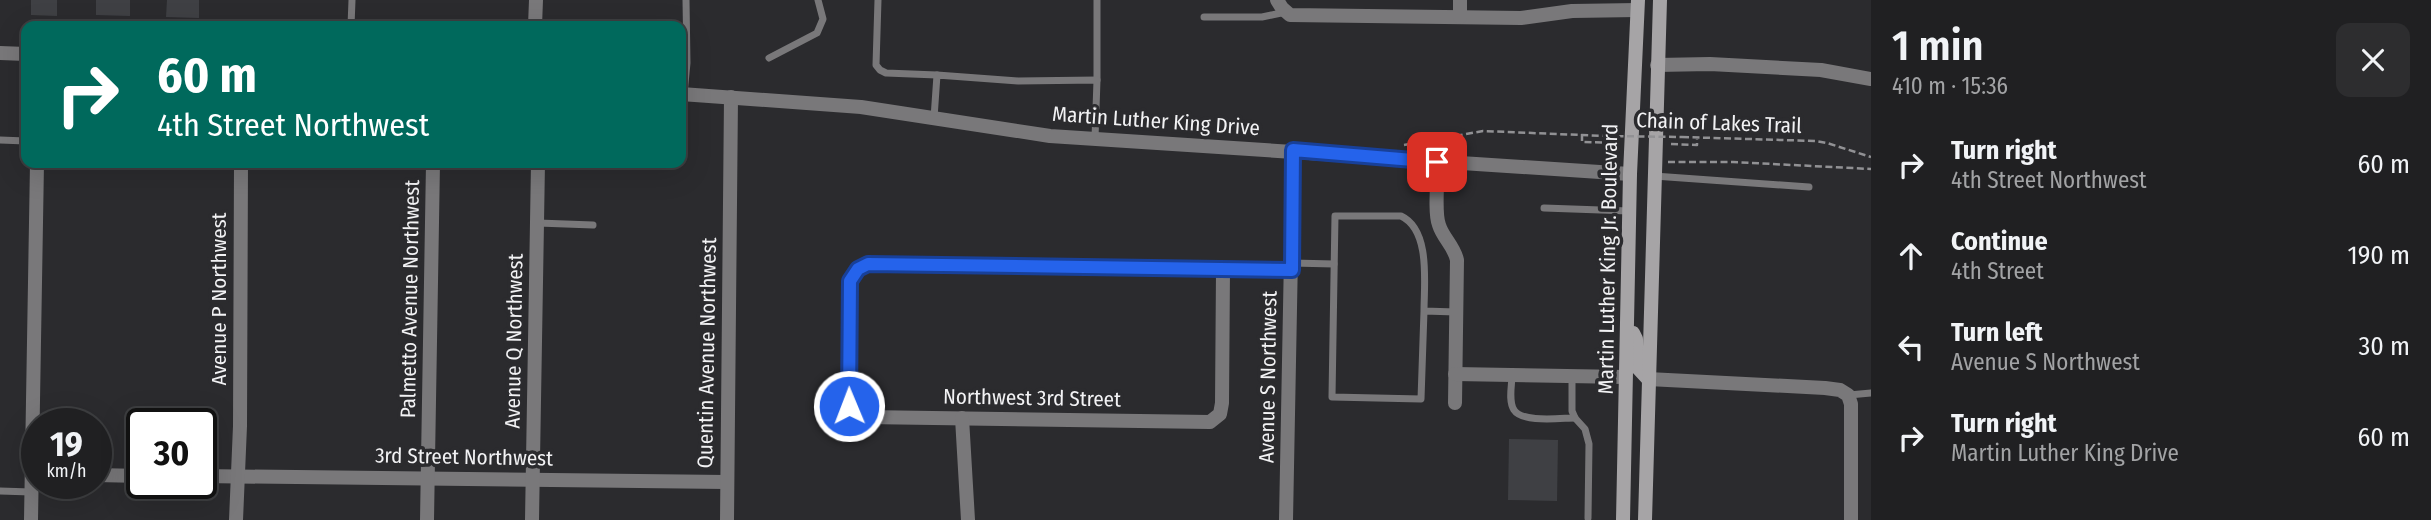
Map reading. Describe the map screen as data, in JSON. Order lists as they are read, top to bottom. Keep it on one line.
{"streets":{"main road":["Martin Luther King Jr. Boulevard"],"street":["Martin Luther King Drive","Avenue P Northwest","Palmetto Avenue Northwest","Avenue Q Northwest","Quentin Avenue Northwest","Avenue S Northwest","Northwest 3rd Street","3rd Street Northwest"],"path":["Chain of Lakes Trail"]},"crossings":[["Martin Luther King Drive","Martin Luther King Jr. Boulevard"],["Martin Luther King Drive","Quentin Avenue Northwest"],["Martin Luther King Drive","Avenue S Northwest"],["Avenue P Northwest","3rd Street Northwest"],["Palmetto Avenue Northwest","3rd Street Northwest"],["Avenue Q Northwest","3rd Street Northwest"],["Quentin Avenue Northwest","3rd Street Northwest"]],"page":{"heading":["1 min","410 m · 15:36"],"turn":["60 m","4th Street Northwest"],"list":[{"name":"Turn right","note":"4th Street Northwest","value":"60 m"},{"name":"Continue","note":"4th Street","value":"190 m"},{"name":"Turn left","note":"Avenue S Northwest","value":"30 m"},{"name":"Turn right","note":"Martin Luther King Drive","value":"60 m"}],"speed":"19 km/h","limit":"30"}}
